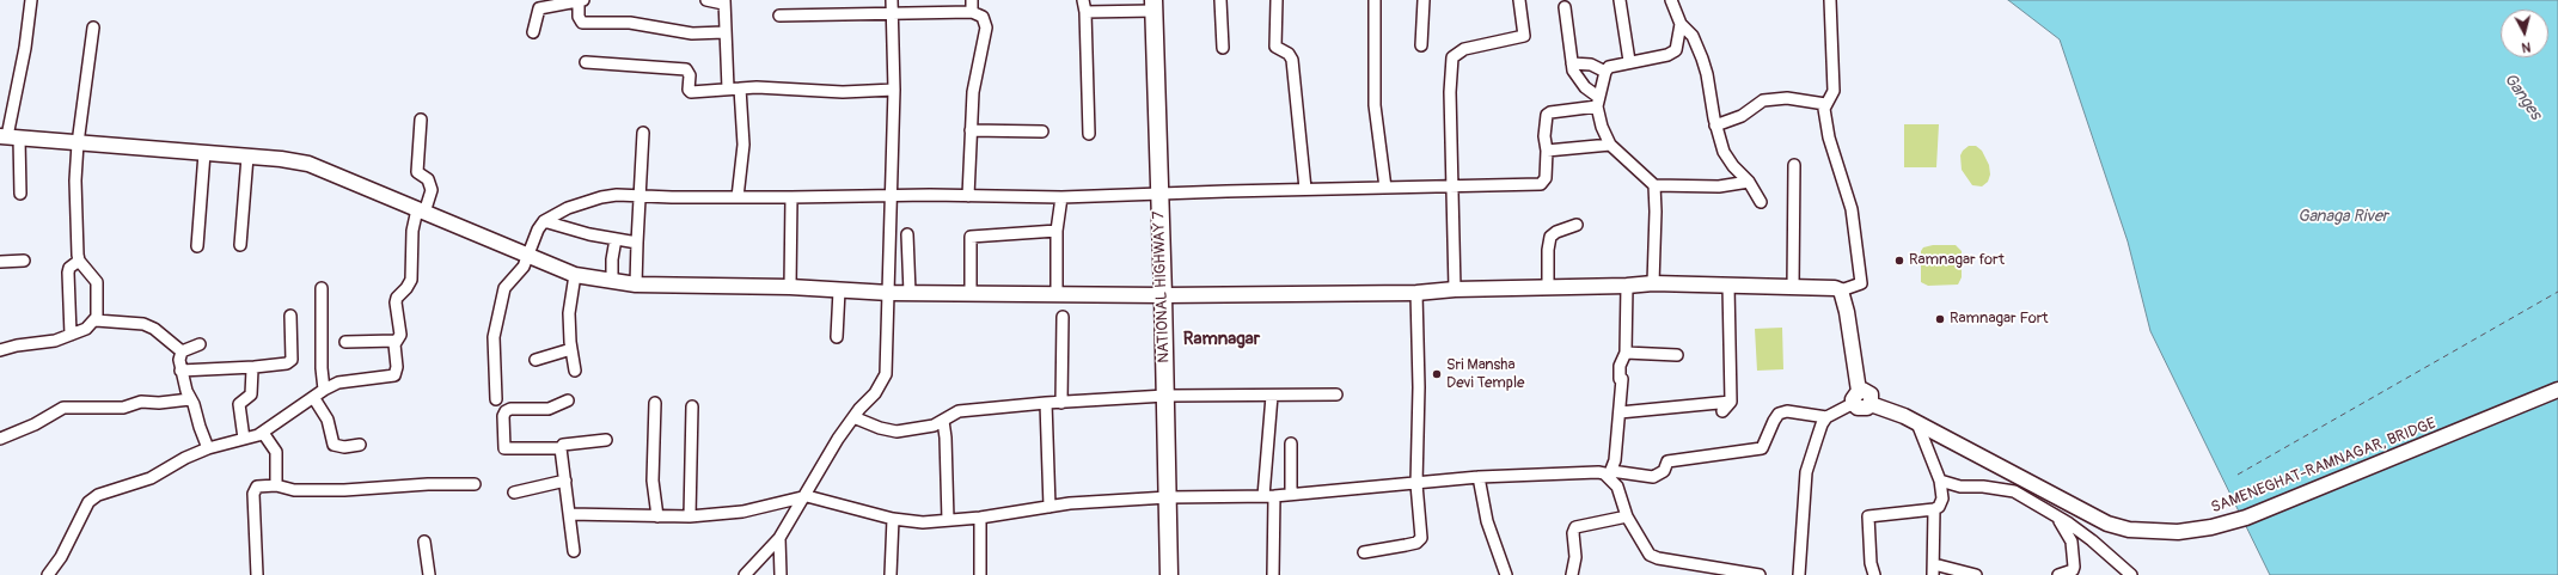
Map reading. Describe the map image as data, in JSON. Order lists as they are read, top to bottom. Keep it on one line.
{"streets":{"main road":["NATIONAL HIGHWAY 7","SAMENEGHAT-RAMNAGAR, BRIDGE"]},"districts":["Ramnagar"],"water":["Ganges","Ganaga River"],"places":["Ramnagar fort","Ramnagar Fort","Sri Mansha Devi Temple"],"north":"bottom"}
